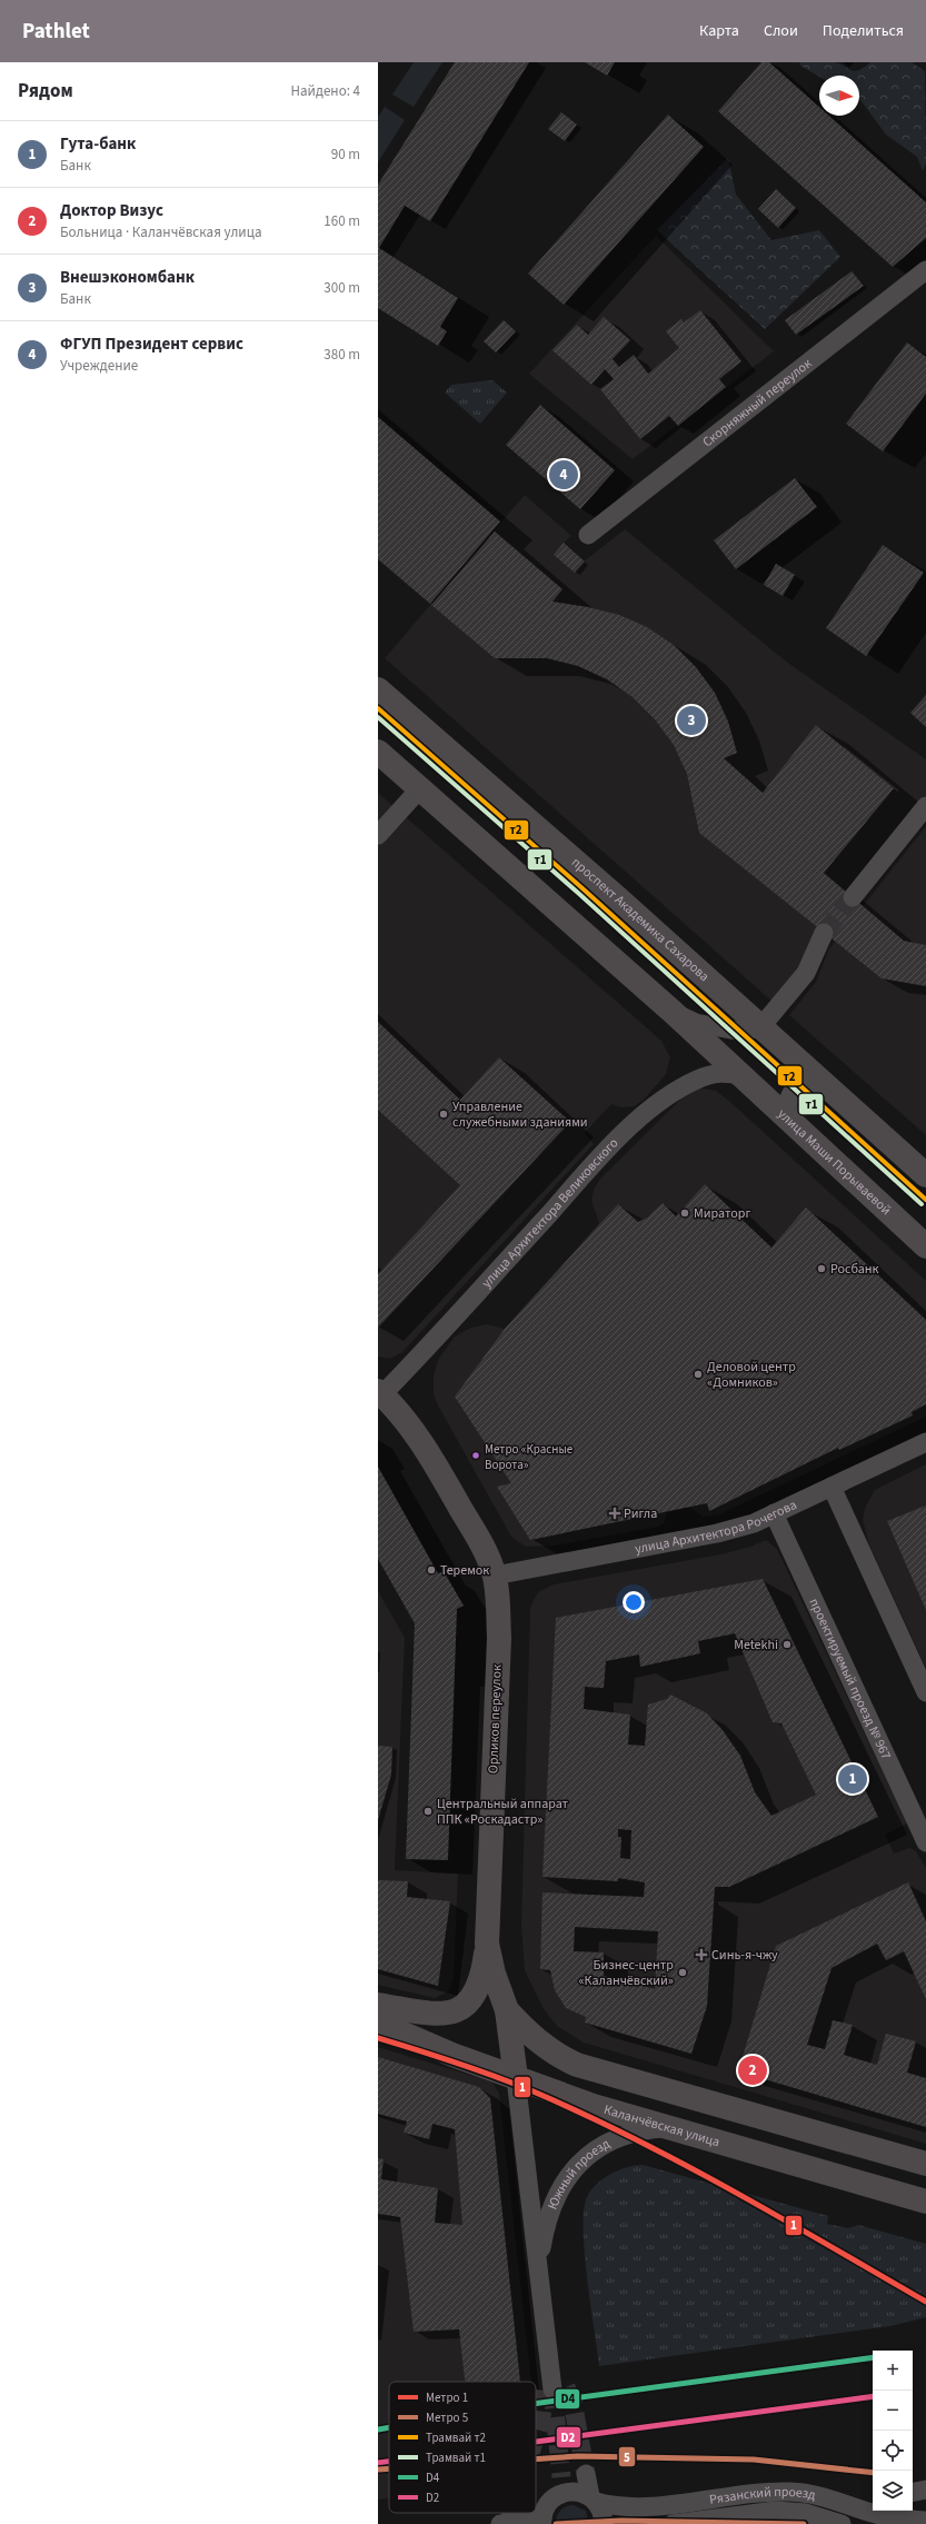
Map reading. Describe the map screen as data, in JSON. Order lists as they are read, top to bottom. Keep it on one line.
{"streets":{"main road":["проспект Академика Сахарова","улица Маши Порываевой","Орликов переулок","Каланчёвская улица"],"street":["Скорняжный переулок","улица Архитектора Великовского","улица Архитектора Рочегова","проектируемый проезд № 967","Южный проезд","Рязанский проезд"]},"crossings":[["улица Маши Порываевой","улица Архитектора Великовского"],["улица Архитектора Великовского","Орликов переулок"],["улица Архитектора Рочегова","проектируемый проезд № 967"],["улица Архитектора Рочегова","Орликов переулок"],["Орликов переулок","Каланчёвская улица"],["Орликов переулок","Южный проезд"],["Каланчёвская улица","Южный проезд"]],"places":{"other":["Управление служебными зданиями","Мираторг","Росбанк","Деловой центр «Домников»","Метро «Красные Ворота»","Теремок","Metekhi","Центральный аппарат ППК «Роскадастр»","Бизнес-центр «Каланчёвский»"],"health":["Ригла","Синь-я-чжу"]},"lines":["tram line т2","tram line т1","metro line 1","transit line D4","transit line D2","metro line 5"],"legend":["Метро 1","Метро 5","Трамвай т2","Трамвай т1","D4","D2"],"north":"right","page":{"header":"Pathlet","nav":["Карта","Слои","Поделиться"],"heading":["Рядом","Найдено: 4"],"list":[{"mark":"1","name":"Гута-банк","note":"Банк","value":"90 m"},{"mark":"2","name":"Доктор Визус","note":"Больница · Каланчёвская улица","value":"160 m"},{"mark":"3","name":"Внешэкономбанк","note":"Банк","value":"300 m"},{"mark":"4","name":"ФГУП Президент сервис","note":"Учреждение","value":"380 m"}],"pins":["4","3","1","2"],"map_buttons":["+","−"]}}
